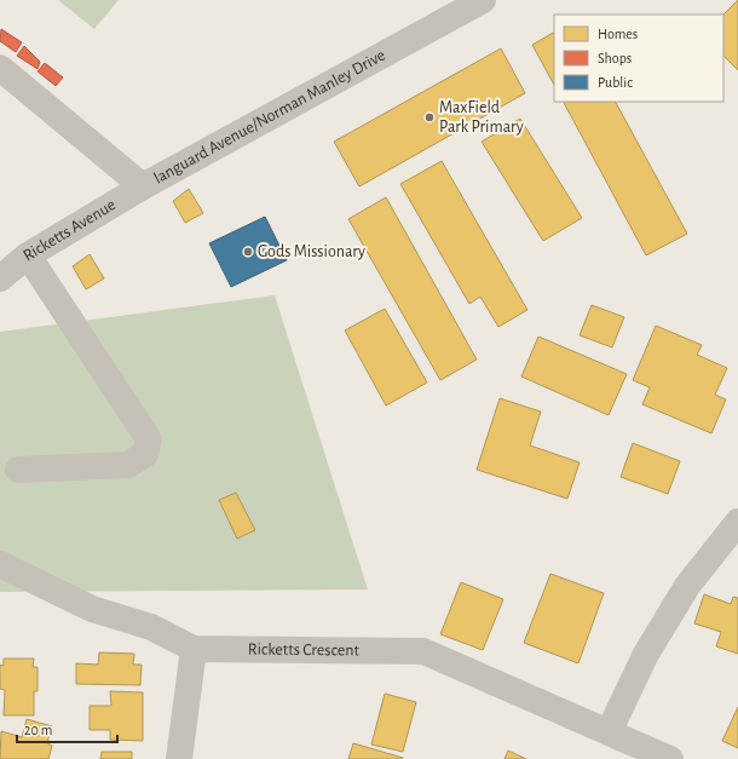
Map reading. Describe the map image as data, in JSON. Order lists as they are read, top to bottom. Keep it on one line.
{"streets":{"street":["languard Avenue/Norman Manley Drive","Ricketts Avenue","Ricketts Crescent"]},"crossings":[["languard Avenue/Norman Manley Drive","Ricketts Avenue"]],"places":["MaxField Park Primary","Gods Missionary"],"legend":["Homes","Shops","Public"],"scale_bar":"20 m"}
